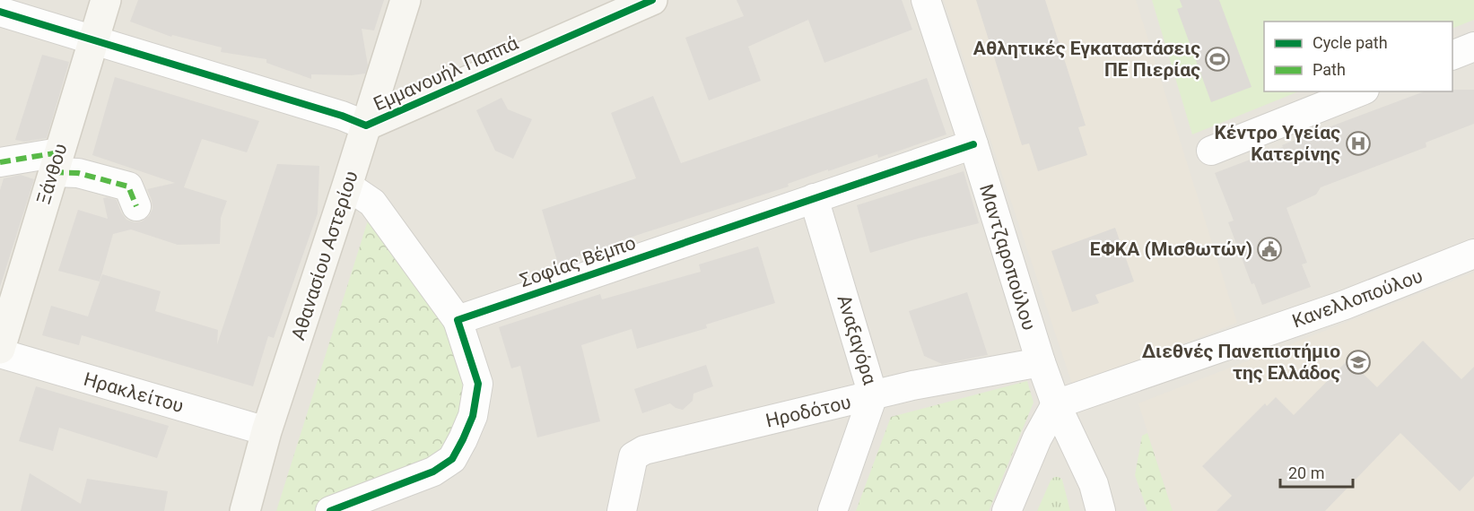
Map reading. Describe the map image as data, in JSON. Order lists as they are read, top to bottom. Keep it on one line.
{"streets":{"street":["Εμμανουήλ Παππά","Ξάνθου","Αθανασίου Αστερίου","Μαντζαροπούλου","Σοφίας Βέμπο","Κανελλοπούλου","Αναξαγόρα","Ηρακλείτου","Ηροδότου"]},"crossings":[["Εμμανουήλ Παππά","Ξάνθου"],["Εμμανουήλ Παππά","Αθανασίου Αστερίου"],["Αθανασίου Αστερίου","Ηρακλείτου"],["Μαντζαροπούλου","Σοφίας Βέμπο"],["Μαντζαροπούλου","Κανελλοπούλου"],["Μαντζαροπούλου","Ηροδότου"],["Σοφίας Βέμπο","Αναξαγόρα"],["Αναξαγόρα","Ηροδότου"]],"places":{"sports":["Αθλητικές Εγκαταστάσεις ΠΕ Πιερίας"],"hospital":["Κέντρο Υγείας Κατερίνης"],"public building":["ΕΦΚΑ (Mισθωτών)"],"school or university":["Διεθνές Πανεπιστήμιο της Ελλάδος"]},"legend":["Cycle path","Path"],"scale_bar":"20 m"}
